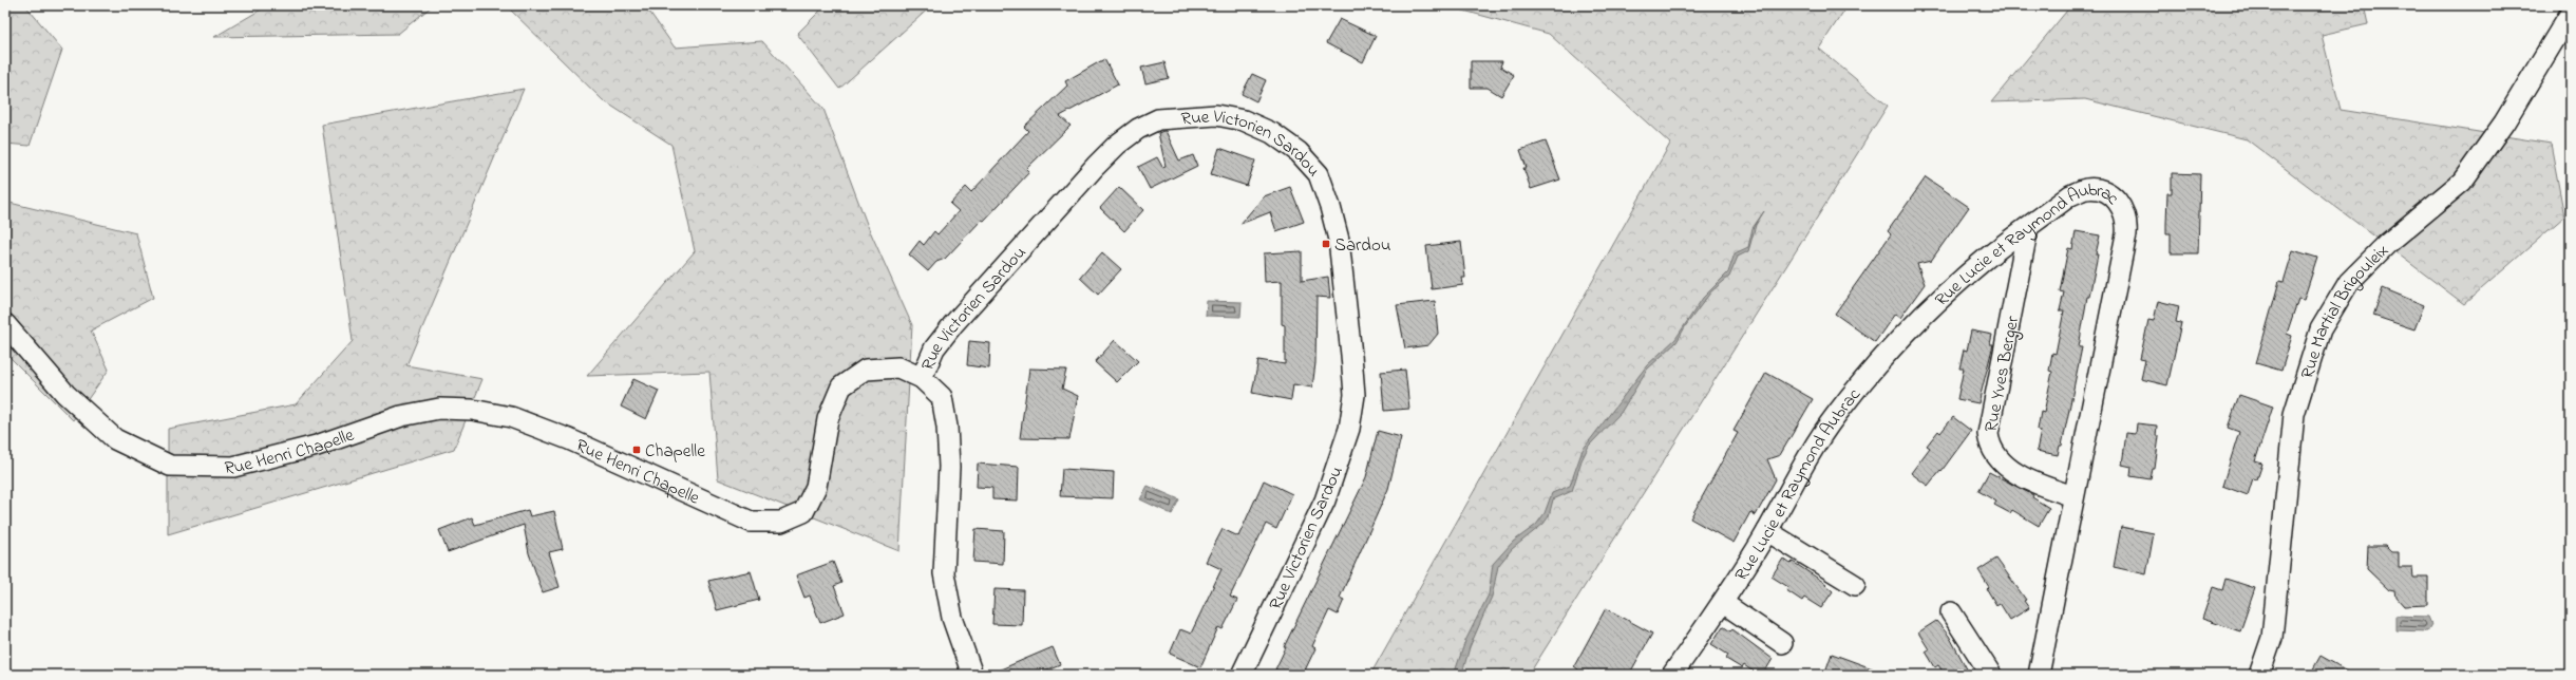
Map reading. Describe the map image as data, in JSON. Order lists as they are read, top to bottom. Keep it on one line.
{"streets":{"street":["Rue Victorien Sardou","Rue Lucie et Raymond Aubrac","Rue Martial Brigouleix","Rue Yves Berger","Rue Henri Chapelle"]},"crossings":[["Rue Victorien Sardou","Rue Henri Chapelle"],["Rue Lucie et Raymond Aubrac","Rue Yves Berger"]],"places":{"transit":["Sardou","Chapelle"]}}
